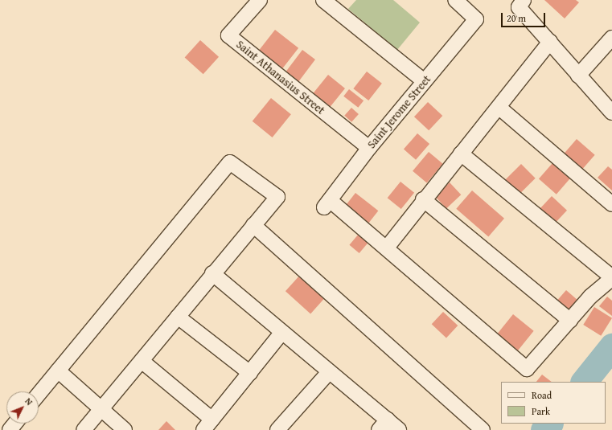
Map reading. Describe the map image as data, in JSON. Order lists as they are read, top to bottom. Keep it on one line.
{"streets":{"street":["Saint Athanasius Street","Saint Jerome Street"]},"crossings":[["Saint Athanasius Street","Saint Jerome Street"]],"legend":["Road","Park"],"scale_bar":"20 m","north":"top right"}
